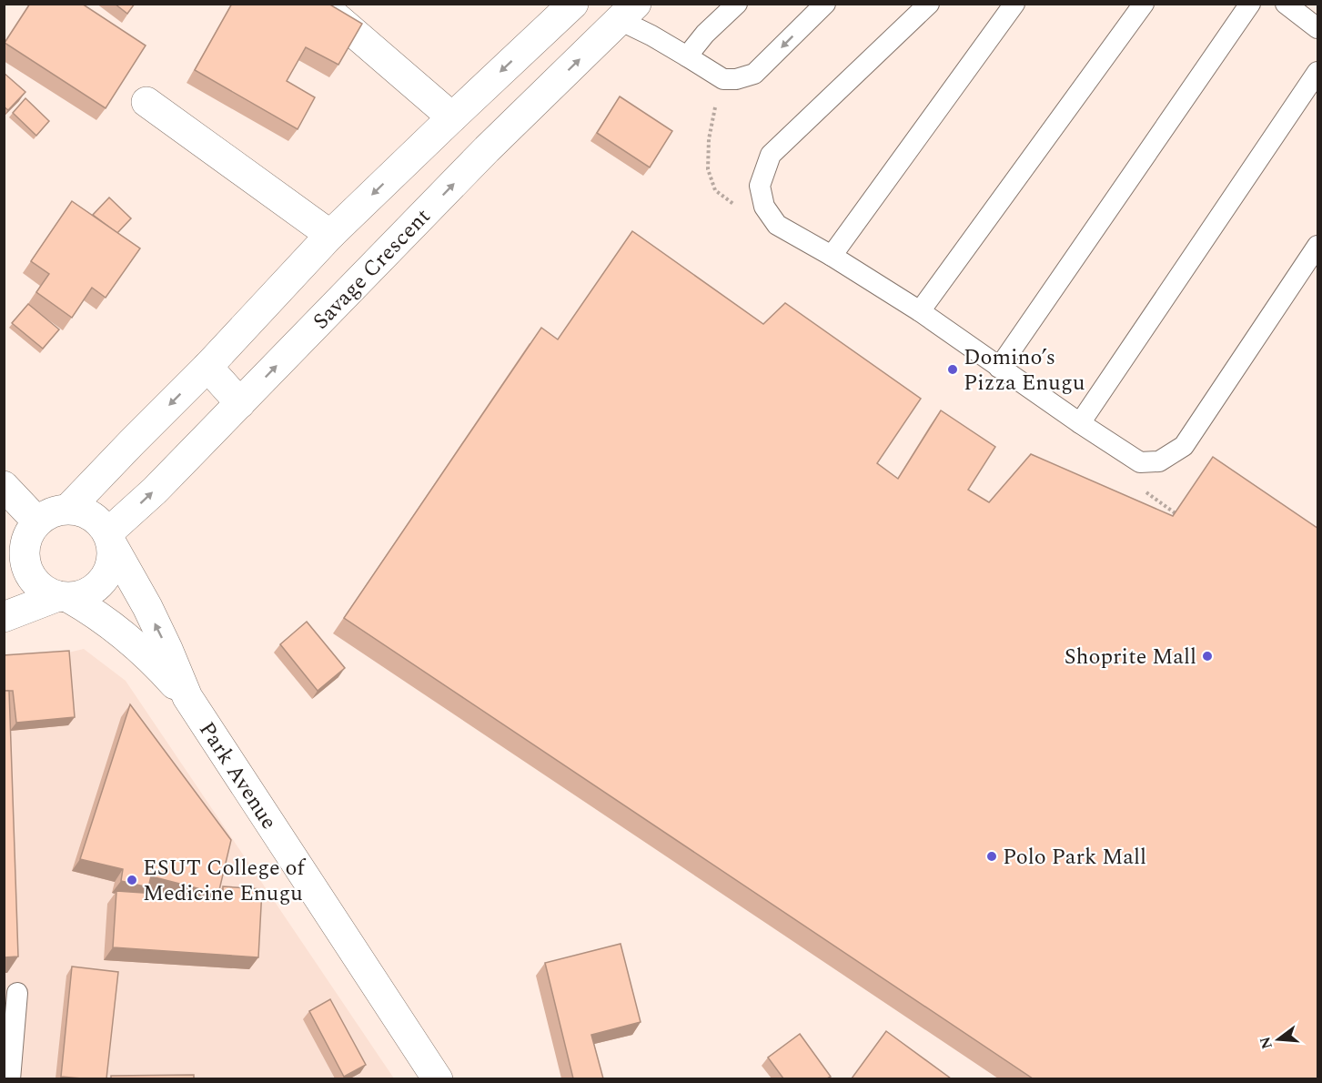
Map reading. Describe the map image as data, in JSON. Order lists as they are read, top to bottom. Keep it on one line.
{"streets":{"main road":["Savage Crescent","Park Avenue"]},"crossings":[["Savage Crescent","Park Avenue"]],"places":["Domino’s Pizza Enugu","Shoprite Mall","Polo Park Mall","ESUT College of Medicine Enugu"],"north":"left"}
